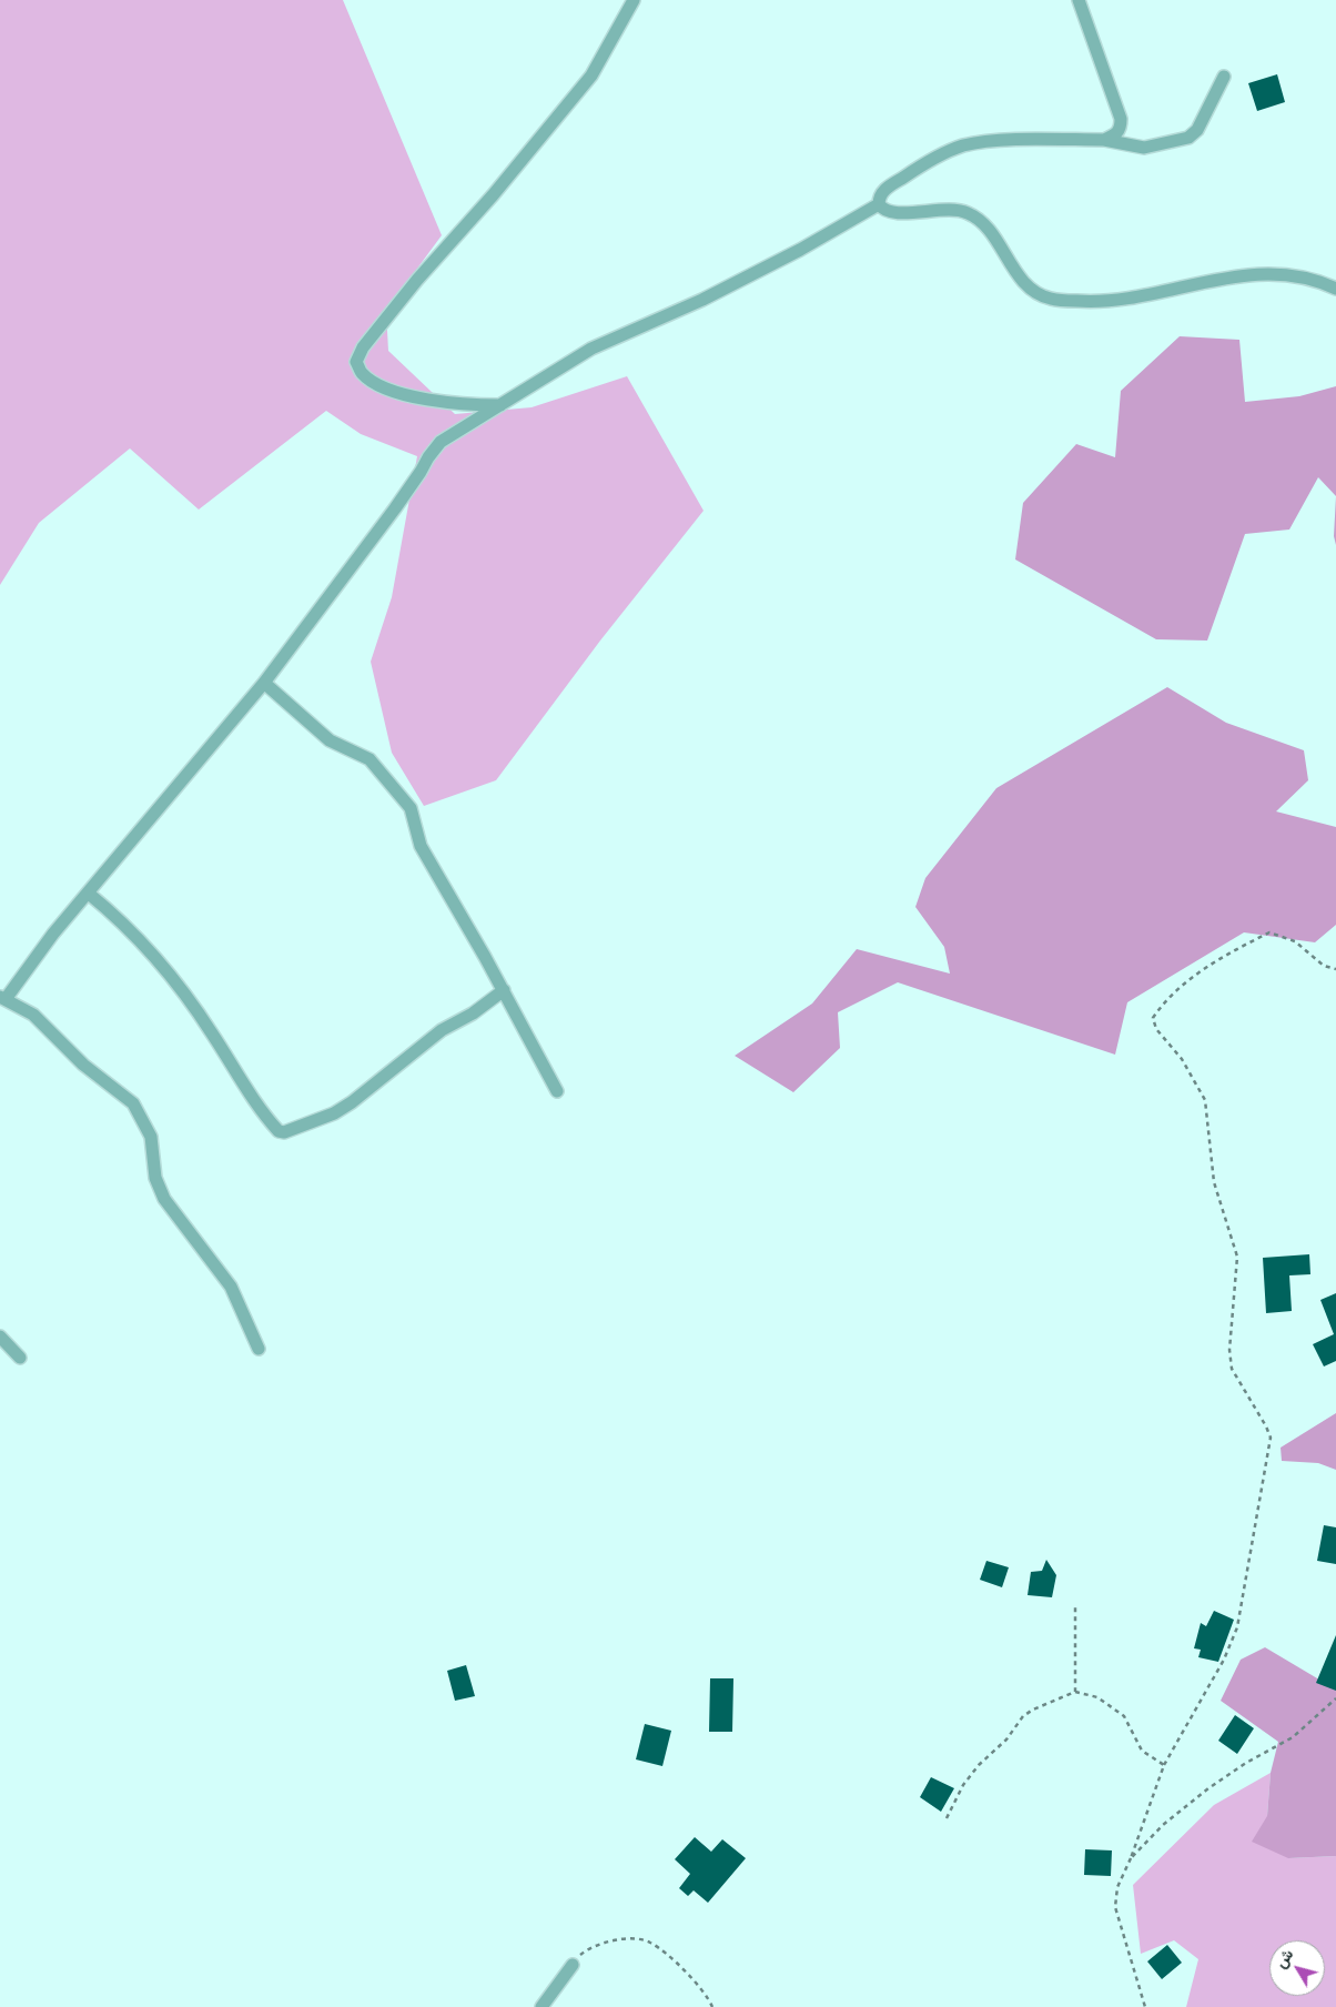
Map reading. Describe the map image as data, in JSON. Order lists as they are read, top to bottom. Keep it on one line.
{"north":"top left"}
